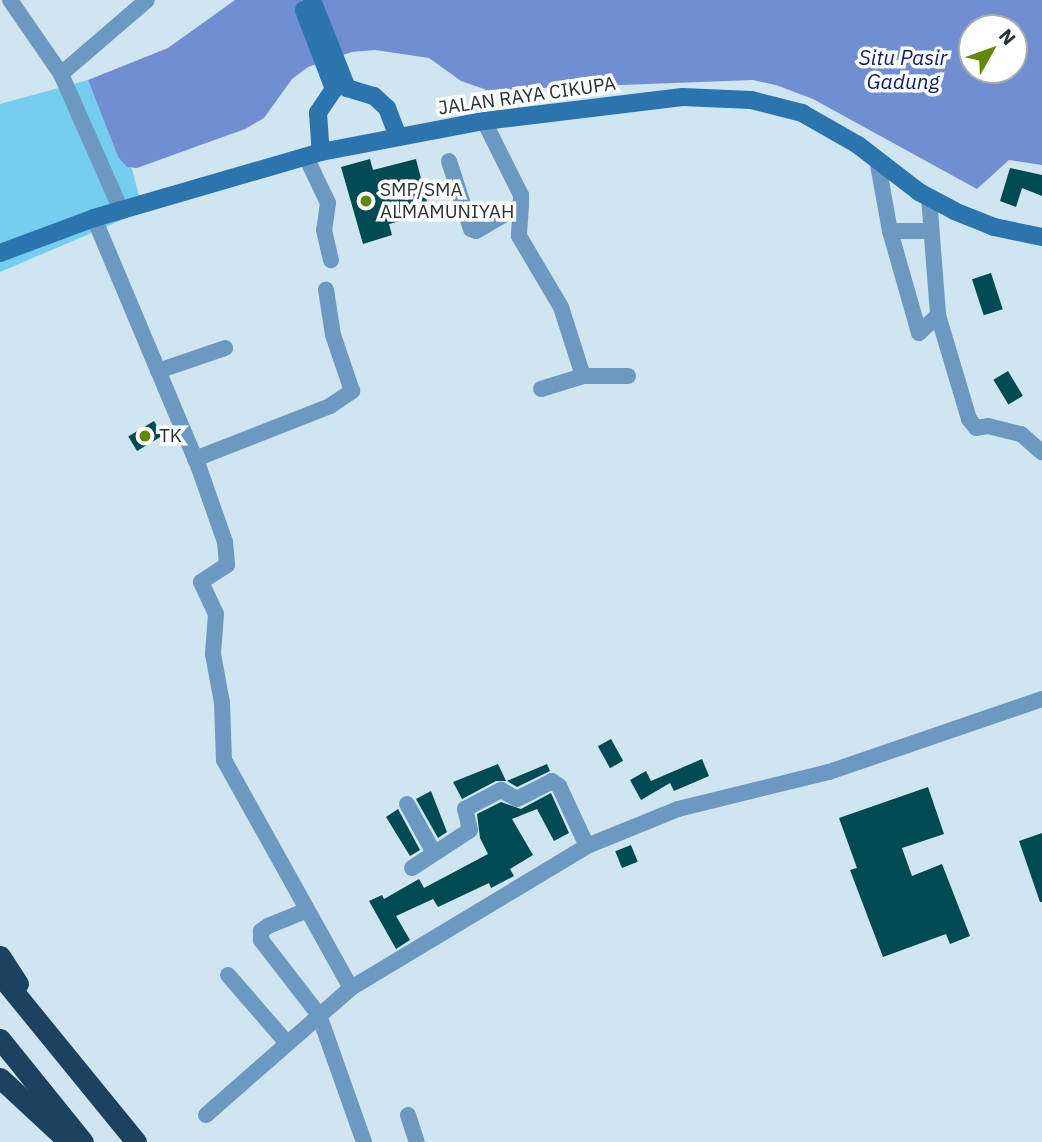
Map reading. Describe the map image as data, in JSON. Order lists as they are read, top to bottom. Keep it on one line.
{"streets":{"main road":["JALAN RAYA CIKUPA"]},"water":["Situ Pasir Gadung"],"places":["SMP/SMA ALMAMUNIYAH","TK"],"north":"top right"}
